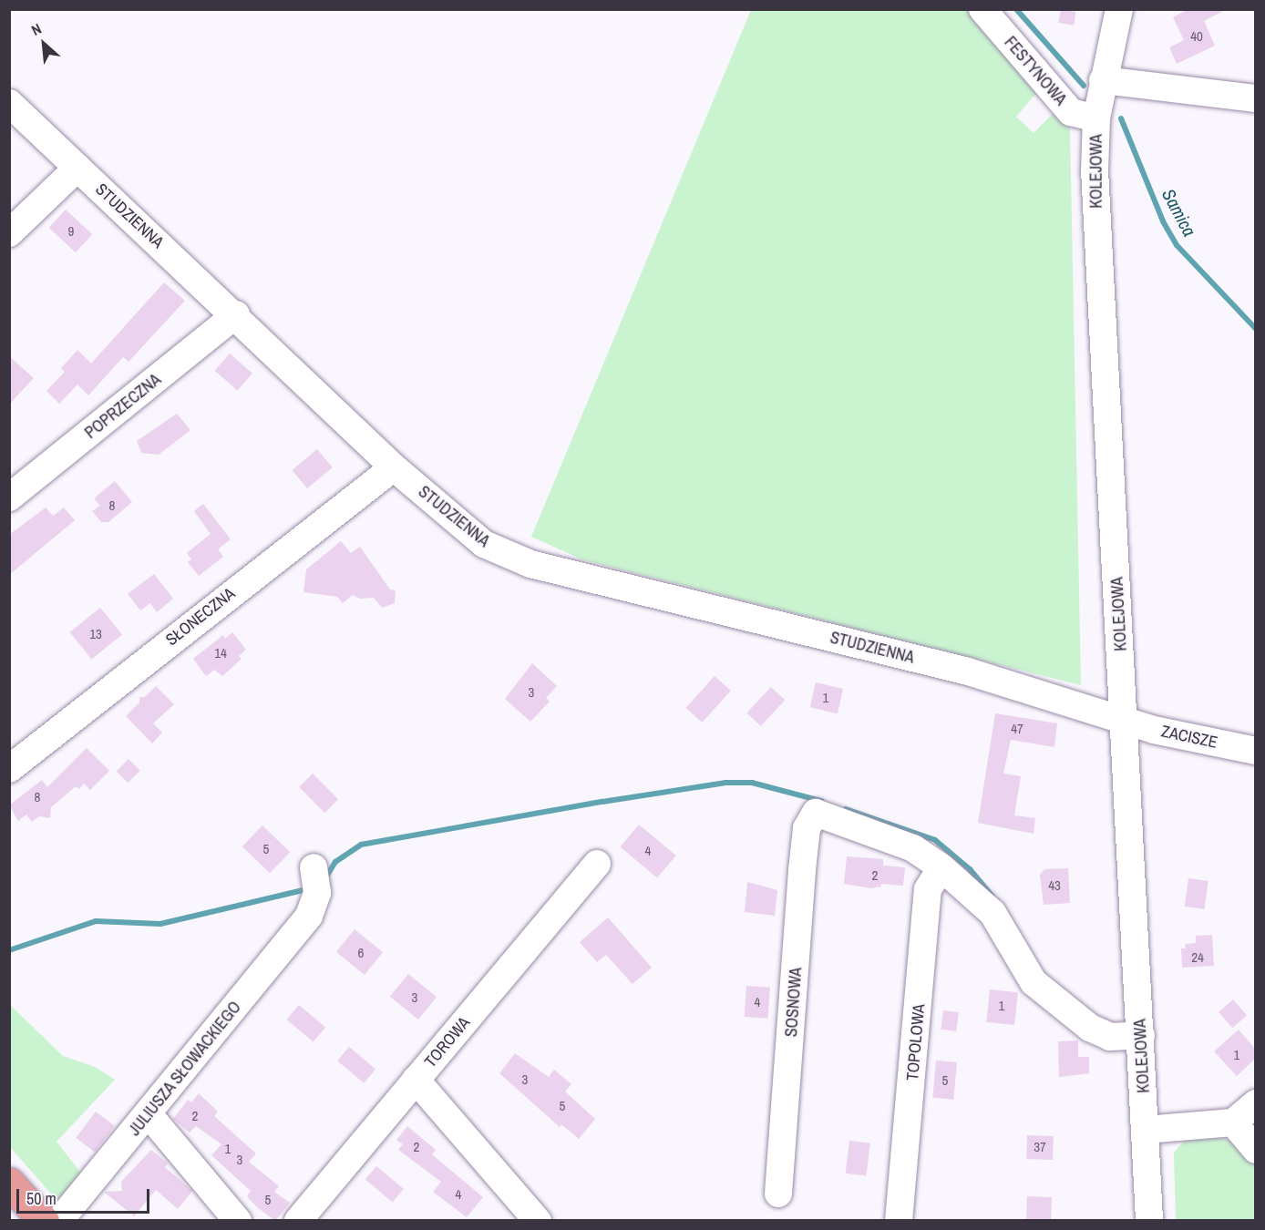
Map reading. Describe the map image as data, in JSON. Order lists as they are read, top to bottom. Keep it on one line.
{"streets":{"street":["FESTYNOWA","KOLEJOWA","STUDZIENNA","POPRZECZNA","SŁONECZNA","ZACISZE","SOSNOWA","TOROWA","TOPOLOWA","JULIUSZA SŁOWACKIEGO"]},"crossings":[["FESTYNOWA","KOLEJOWA"],["KOLEJOWA","STUDZIENNA"],["KOLEJOWA","ZACISZE"],["STUDZIENNA","POPRZECZNA"],["STUDZIENNA","SŁONECZNA"],["STUDZIENNA","ZACISZE"],["SOSNOWA","TOPOLOWA"]],"water":["Samica"],"house_numbers":["40","9","8","13","14","3","1","47","8","5","4","2","43","6","24","3","4","1","1","3","5","5","2","2","37","1","3","4","5"],"scale_bar":"50 m","north":"top left"}
